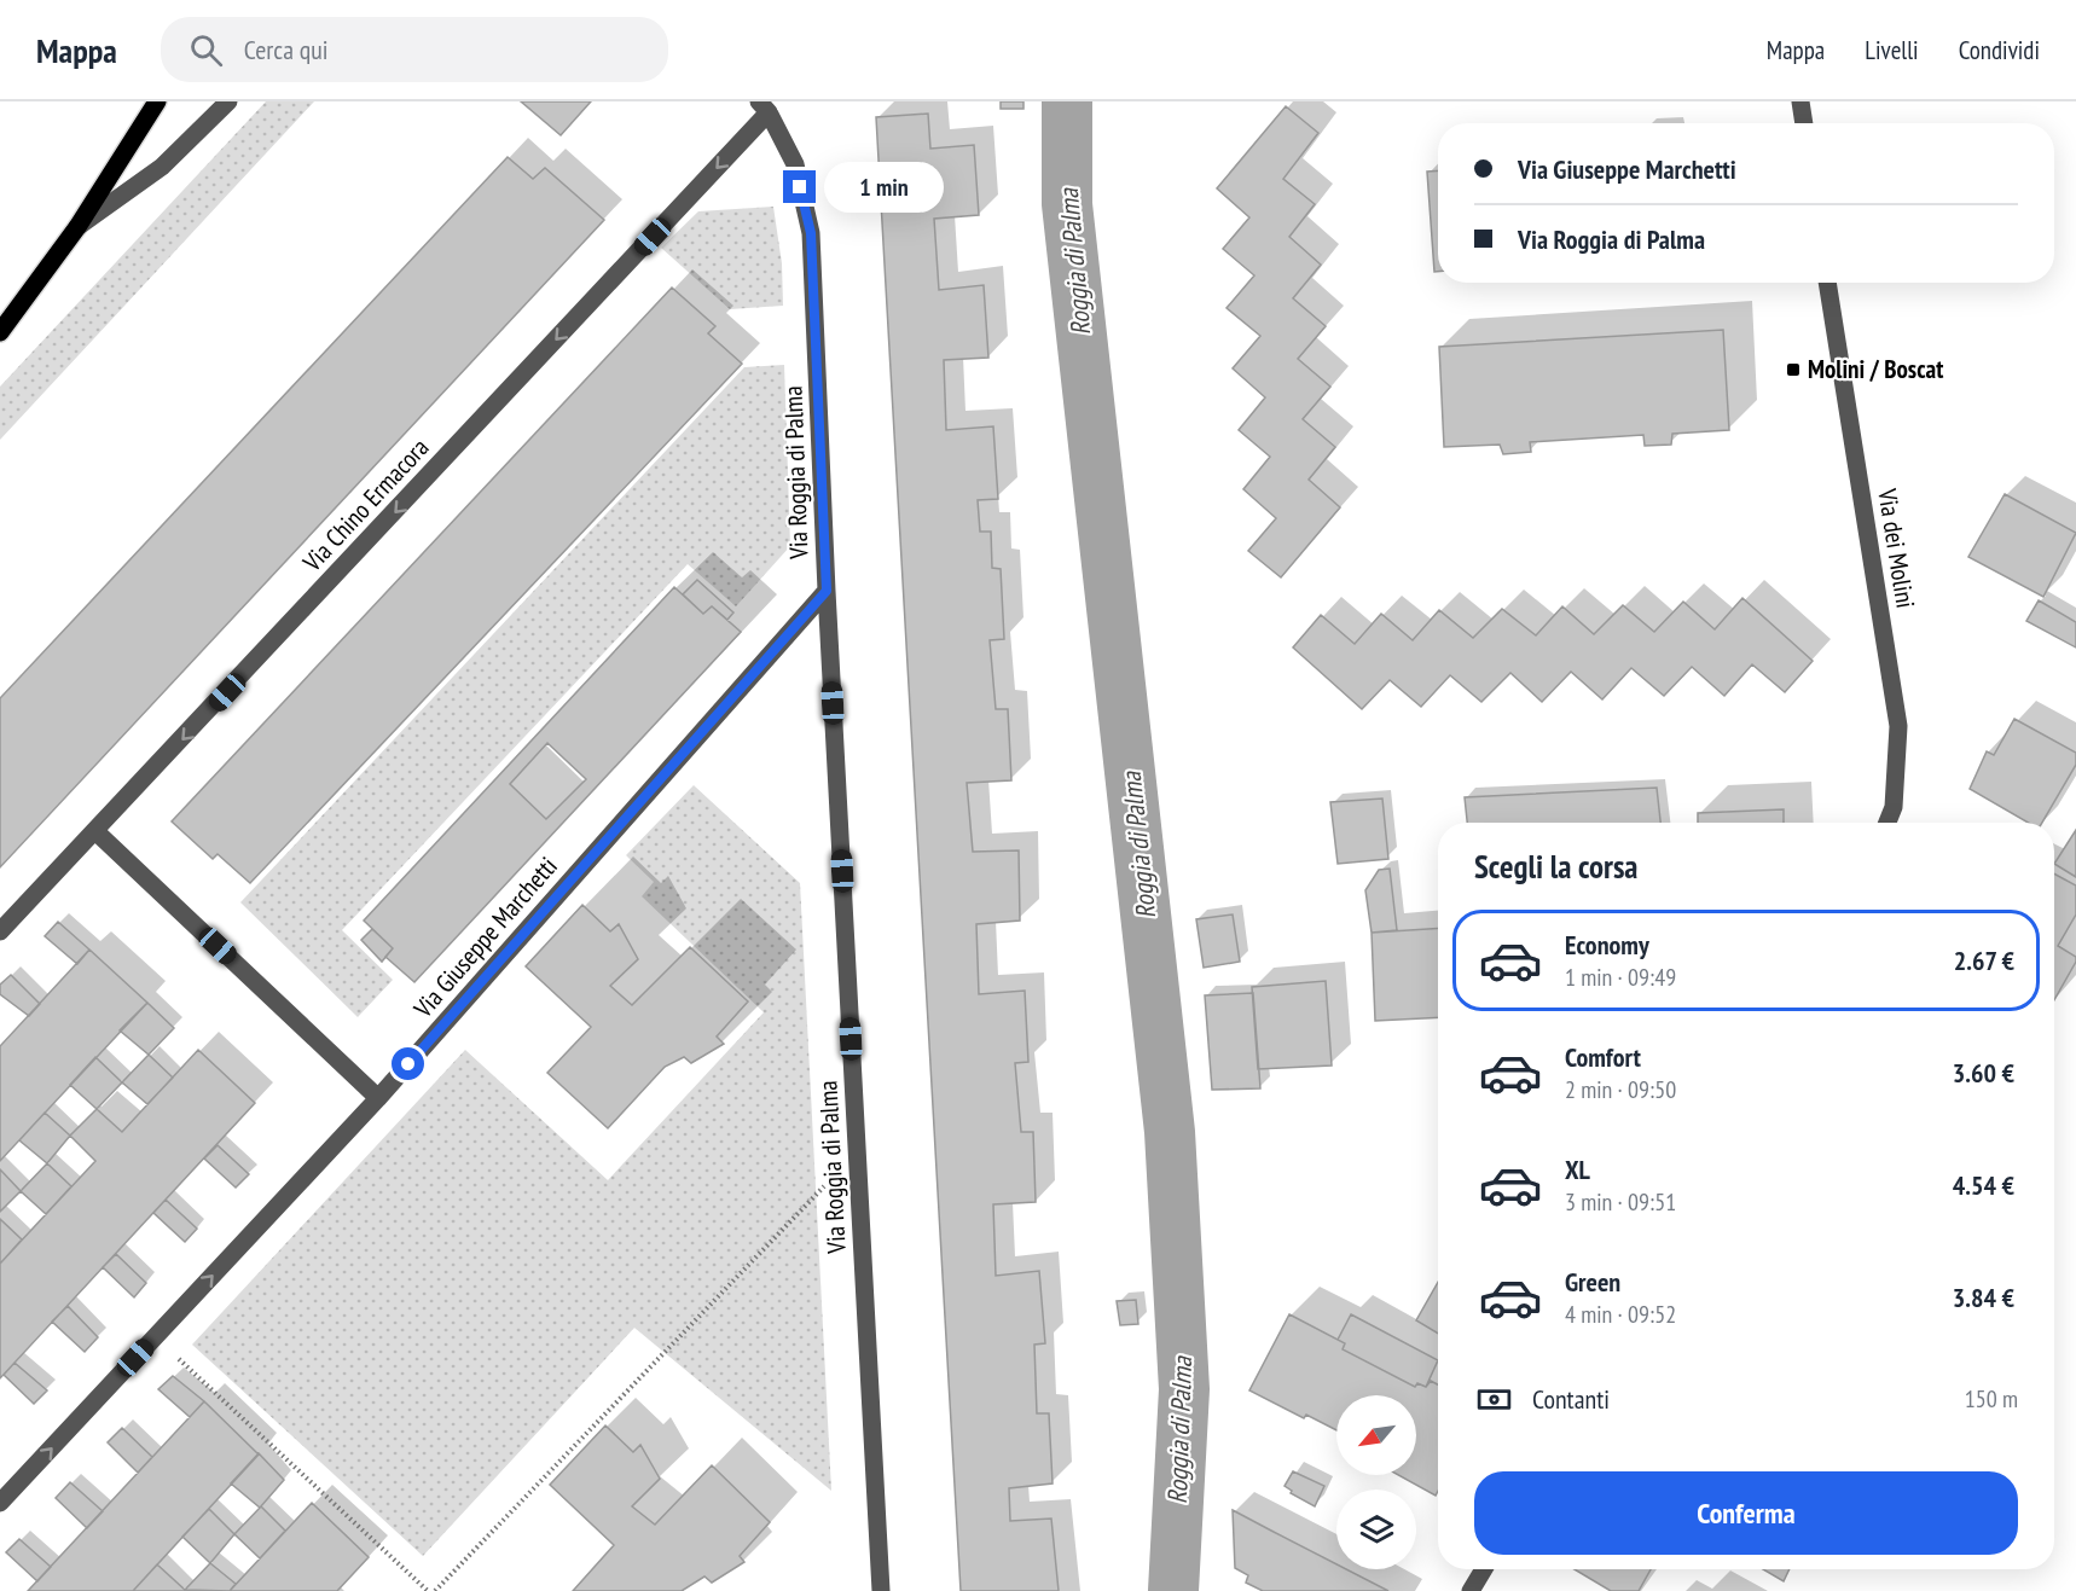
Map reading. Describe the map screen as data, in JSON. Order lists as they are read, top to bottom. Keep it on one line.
{"streets":{"street":["Via Roggia di Palma","Via Chino Ermacora","Via dei Molini","Via Giuseppe Marchetti"]},"crossings":[["Via Roggia di Palma","Via Chino Ermacora"],["Via Roggia di Palma","Via Giuseppe Marchetti"]],"one_way":["Via Chino Ermacora","Via Giuseppe Marchetti"],"water":["Roggia di Palma"],"places":{"transit":["Molini / Boscat"]},"north":"bottom left","page":{"header":"Mappa","search":"Cerca qui","nav":["Mappa","Livelli","Condividi"],"banner":["Via Giuseppe Marchetti","Via Roggia di Palma"],"bubble":"1 min","heading":"Scegli la corsa","list":[{"name":"Economy","note":"1 min · 09:49","value":"2.67 €"},{"name":"Comfort","note":"2 min · 09:50","value":"3.60 €"},{"name":"XL","note":"3 min · 09:51","value":"4.54 €"},{"name":"Green","note":"4 min · 09:52","value":"3.84 €"}],"pay":["Contanti","150 m"],"buttons":"Conferma"}}
